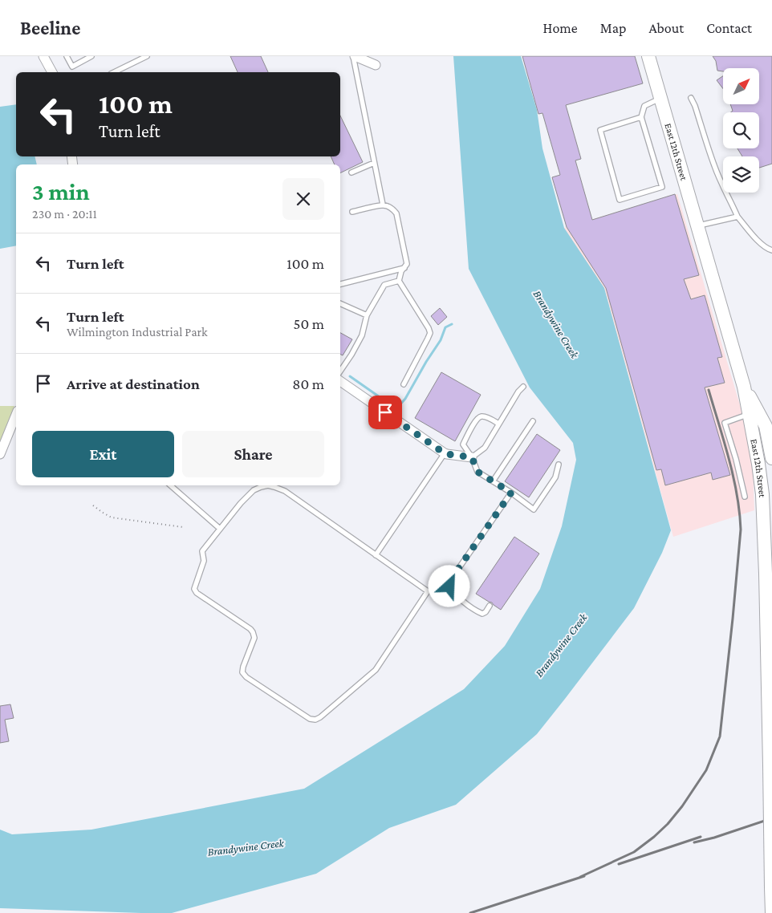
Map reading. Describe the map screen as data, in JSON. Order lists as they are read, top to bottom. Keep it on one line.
{"streets":{"main road":["East 12th Street"]},"water":["Brandywine Creek"],"north":"top right","page":{"header":"Beeline","nav":["Home","Map","About","Contact"],"turn":["100 m","Turn left"],"heading":["3 min","230 m · 20:11"],"list":[{"name":"Turn left","value":"100 m"},{"name":"Turn left","note":"Wilmington Industrial Park","value":"50 m"},{"name":"Arrive at destination","value":"80 m"}],"buttons":["Exit","Share"]}}
